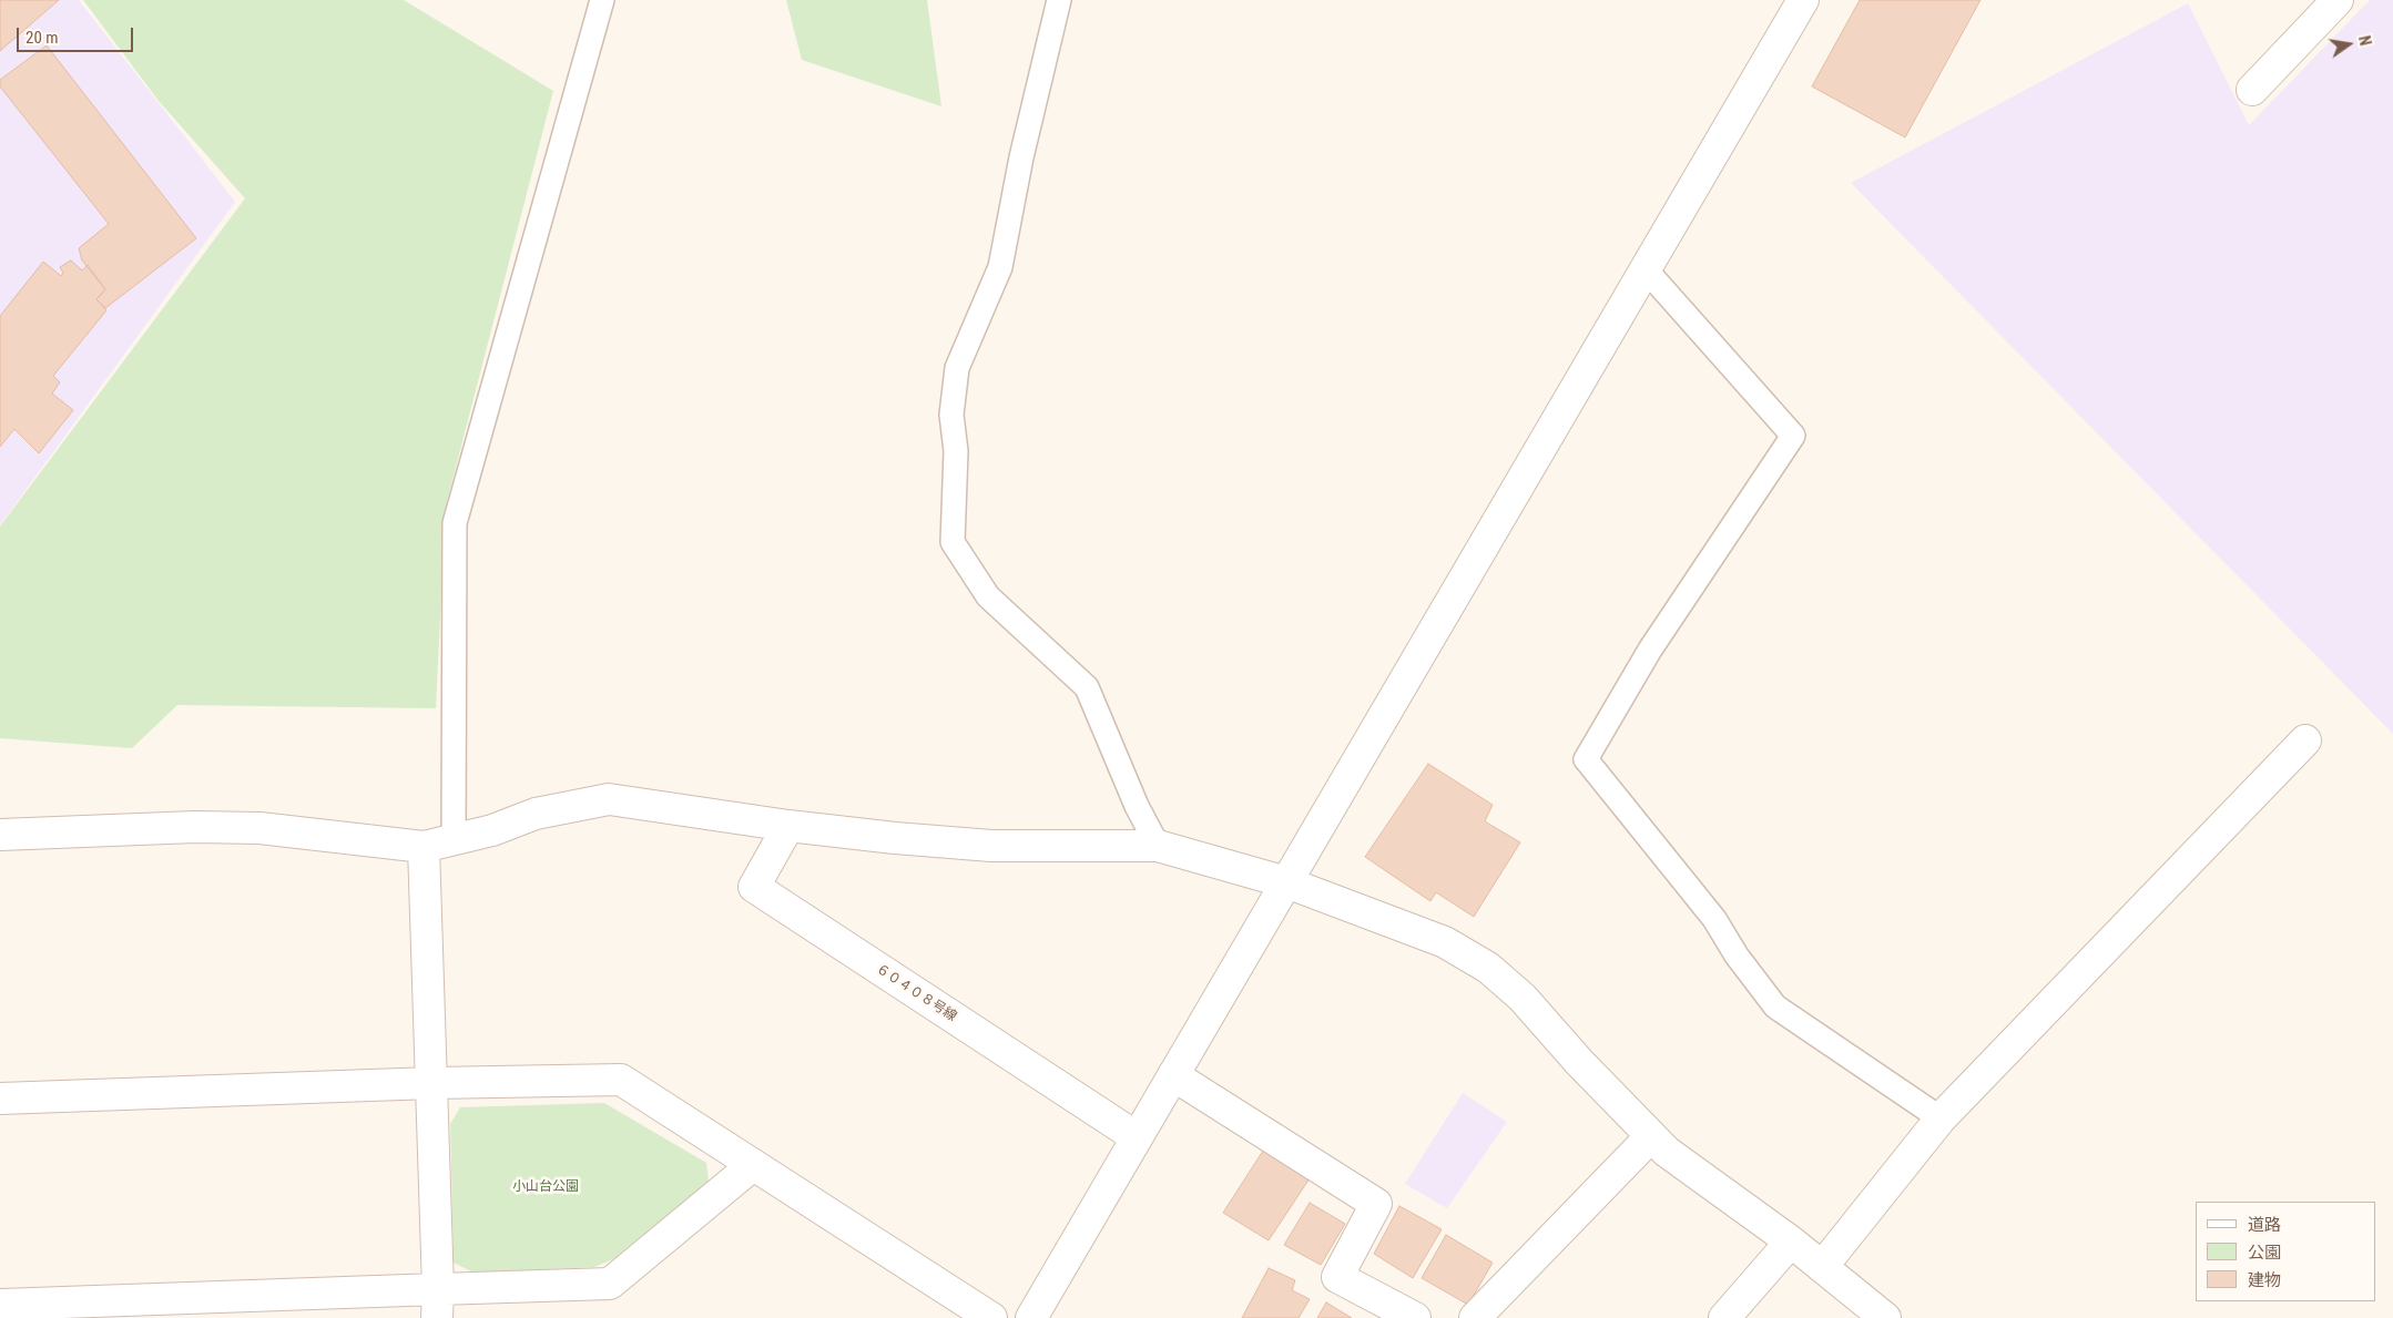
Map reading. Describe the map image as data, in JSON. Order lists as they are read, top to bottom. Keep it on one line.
{"streets":{"street":["６０４０８号線"]},"parks":["小山台公園"],"legend":["道路","公園","建物"],"scale_bar":"20 m","north":"right"}
